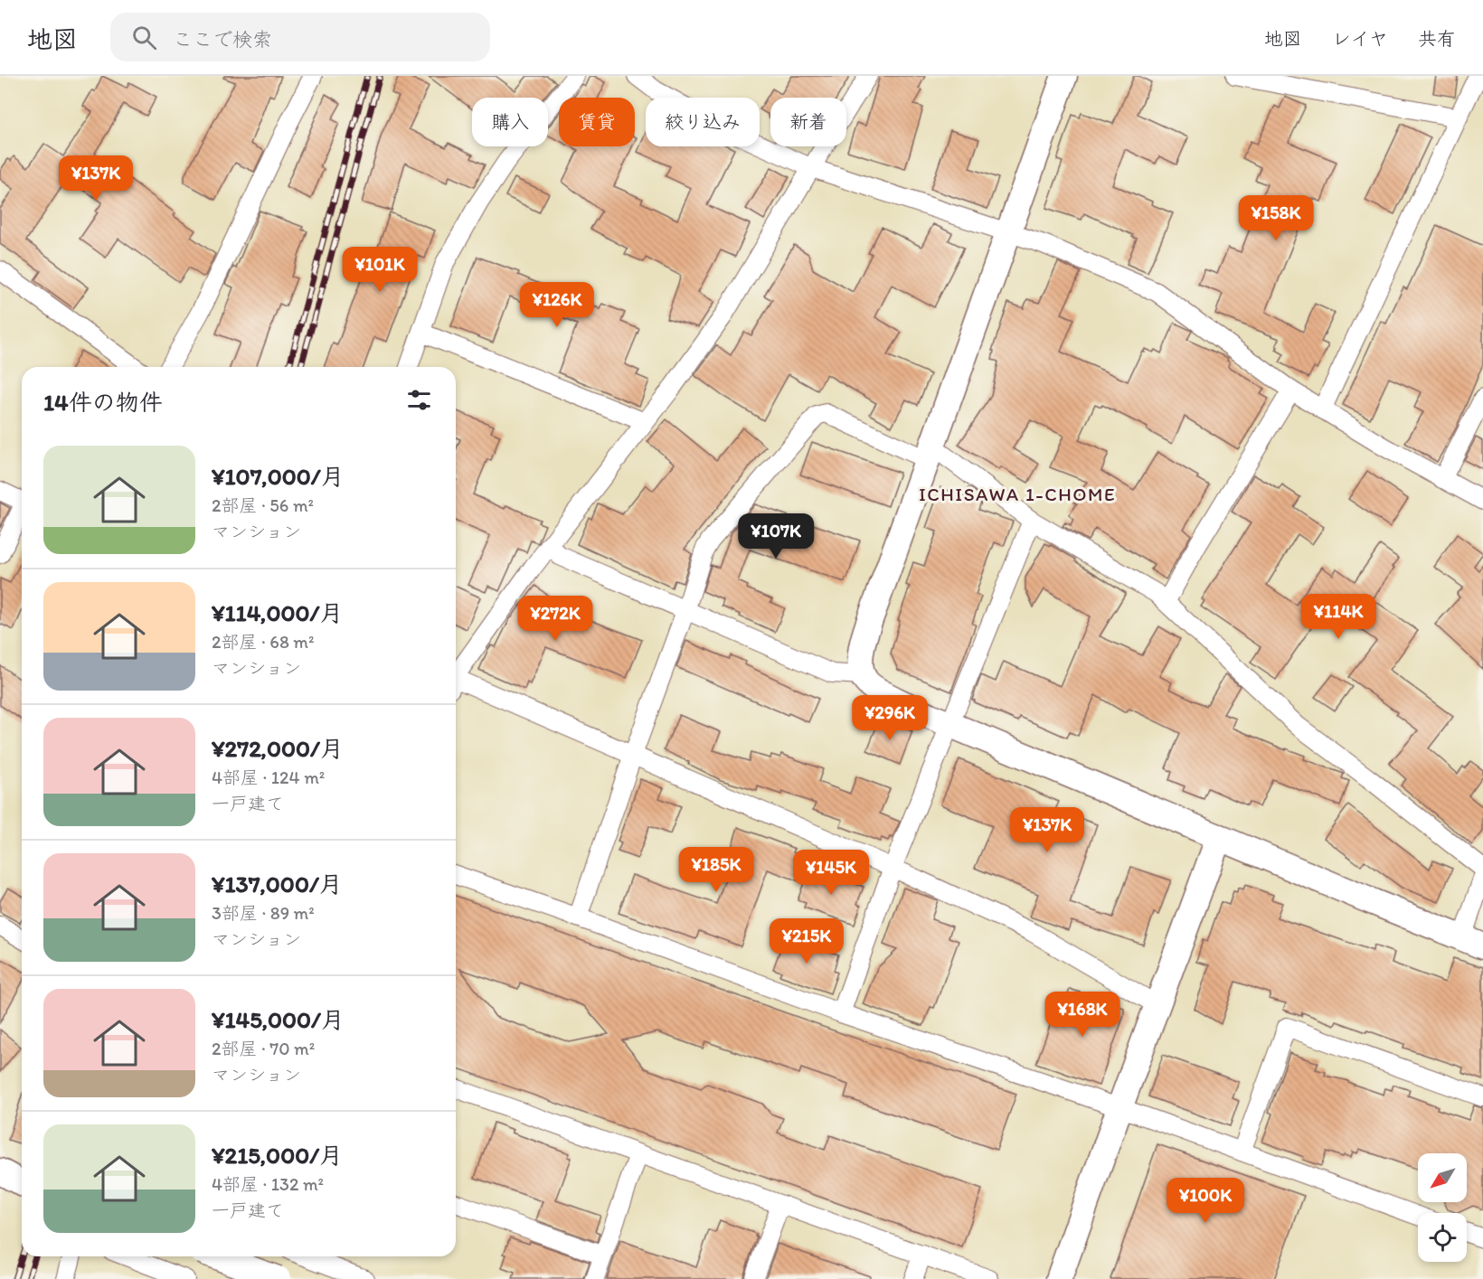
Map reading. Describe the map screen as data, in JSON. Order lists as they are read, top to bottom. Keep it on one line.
{"districts":["ICHISAWA 1-CHOME"],"north":"bottom left","page":{"header":"地図","search":"ここで検索","nav":["地図","レイヤ","共有"],"chip":["購入","賃貸","絞り込み","新着"],"price":["¥137K","¥158K","¥101K","¥126K","¥107K","¥114K","¥272K","¥296K","¥137K","¥185K","¥145K","¥215K","¥168K","¥100K"],"heading":"14件の物件","list":[{"name":"¥107,000/月","note":"2部屋 · 56 m² · マンション"},{"name":"¥114,000/月","note":"2部屋 · 68 m² · マンション"},{"name":"¥272,000/月","note":"4部屋 · 124 m² · 一戸建て"},{"name":"¥137,000/月","note":"3部屋 · 89 m² · マンション"},{"name":"¥145,000/月","note":"2部屋 · 70 m² · マンション"},{"name":"¥215,000/月","note":"4部屋 · 132 m² · 一戸建て"}]}}
